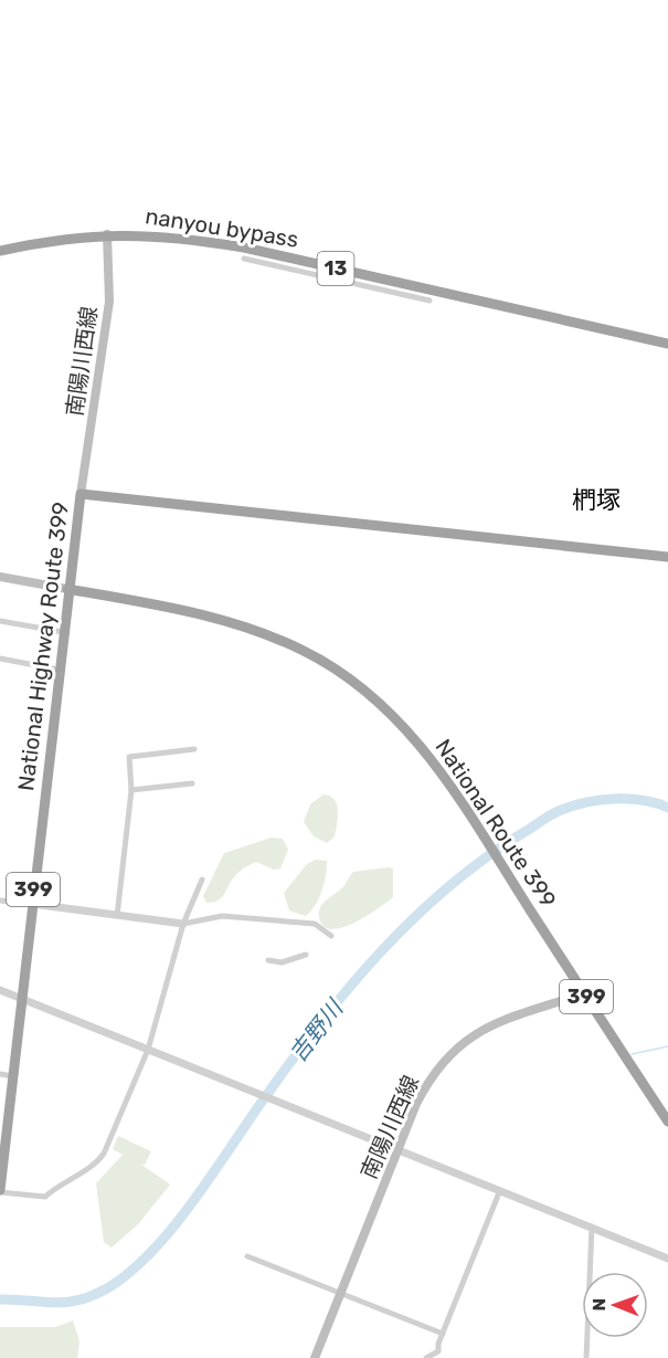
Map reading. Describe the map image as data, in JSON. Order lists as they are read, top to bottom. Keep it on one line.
{"streets":{"highway":["nanyou bypass","13","National Highway Route 399","National Route 399","399"],"main road":["南陽川西線"]},"crossings":[["nanyou bypass","南陽川西線"],["南陽川西線","National Highway Route 399"],["南陽川西線","National Route 399"],["National Highway Route 399","National Route 399"]],"districts":["椚塚"],"water":["吉野川"],"north":"left"}
